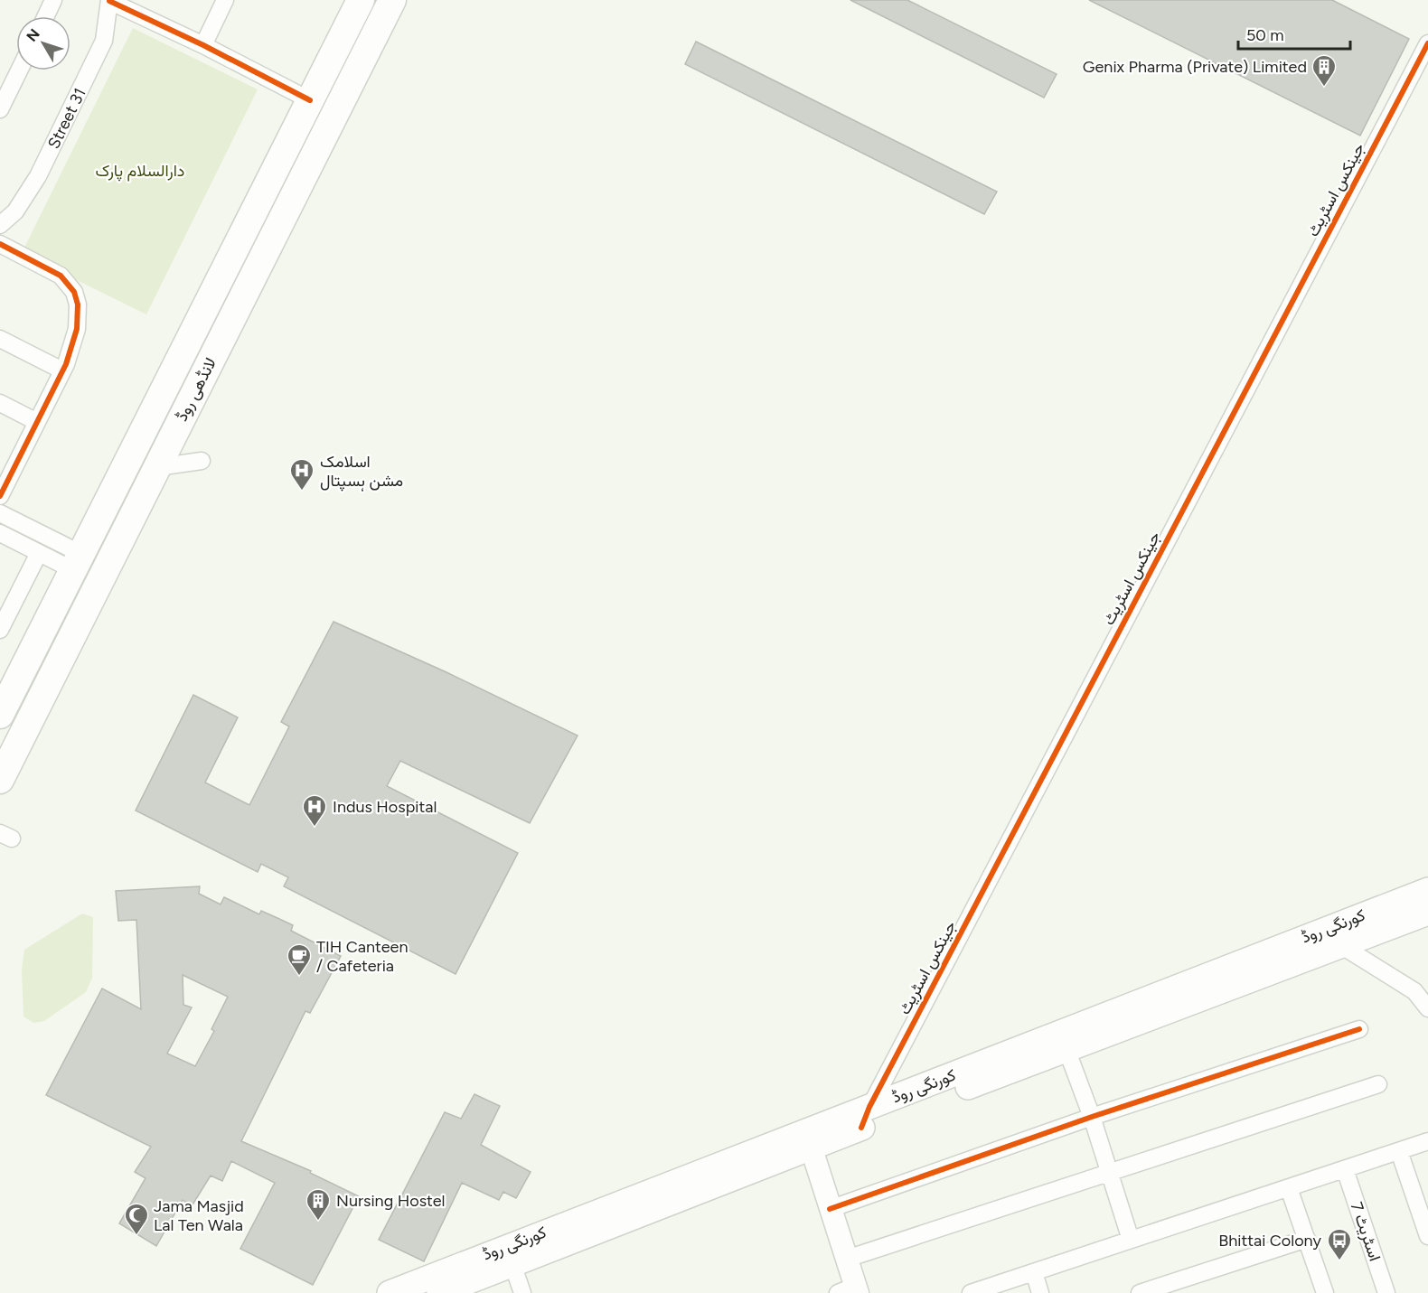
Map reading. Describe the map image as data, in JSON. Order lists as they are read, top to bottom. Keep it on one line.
{"streets":{"main road":["لانڈھی روڈ","کورنگی روڈ"],"street":["Street 31","جینکس اسٹریٹ","اسٹریٹ 7"]},"crossings":[["جینکس اسٹریٹ","کورنگی روڈ"]],"parks":["دارالسلام پارک"],"places":{"building":["Genix Pharma (Private) Limited","Nursing Hostel"],"hospital":["اسلامک مشن ہسپتال","Indus Hospital"],"cafe":["TIH Canteen / Cafeteria"],"mosque":["Jama Masjid Lal Ten Wala"],"bus stop":["Bhittai Colony"]},"scale_bar":"50 m","north":"top left"}
